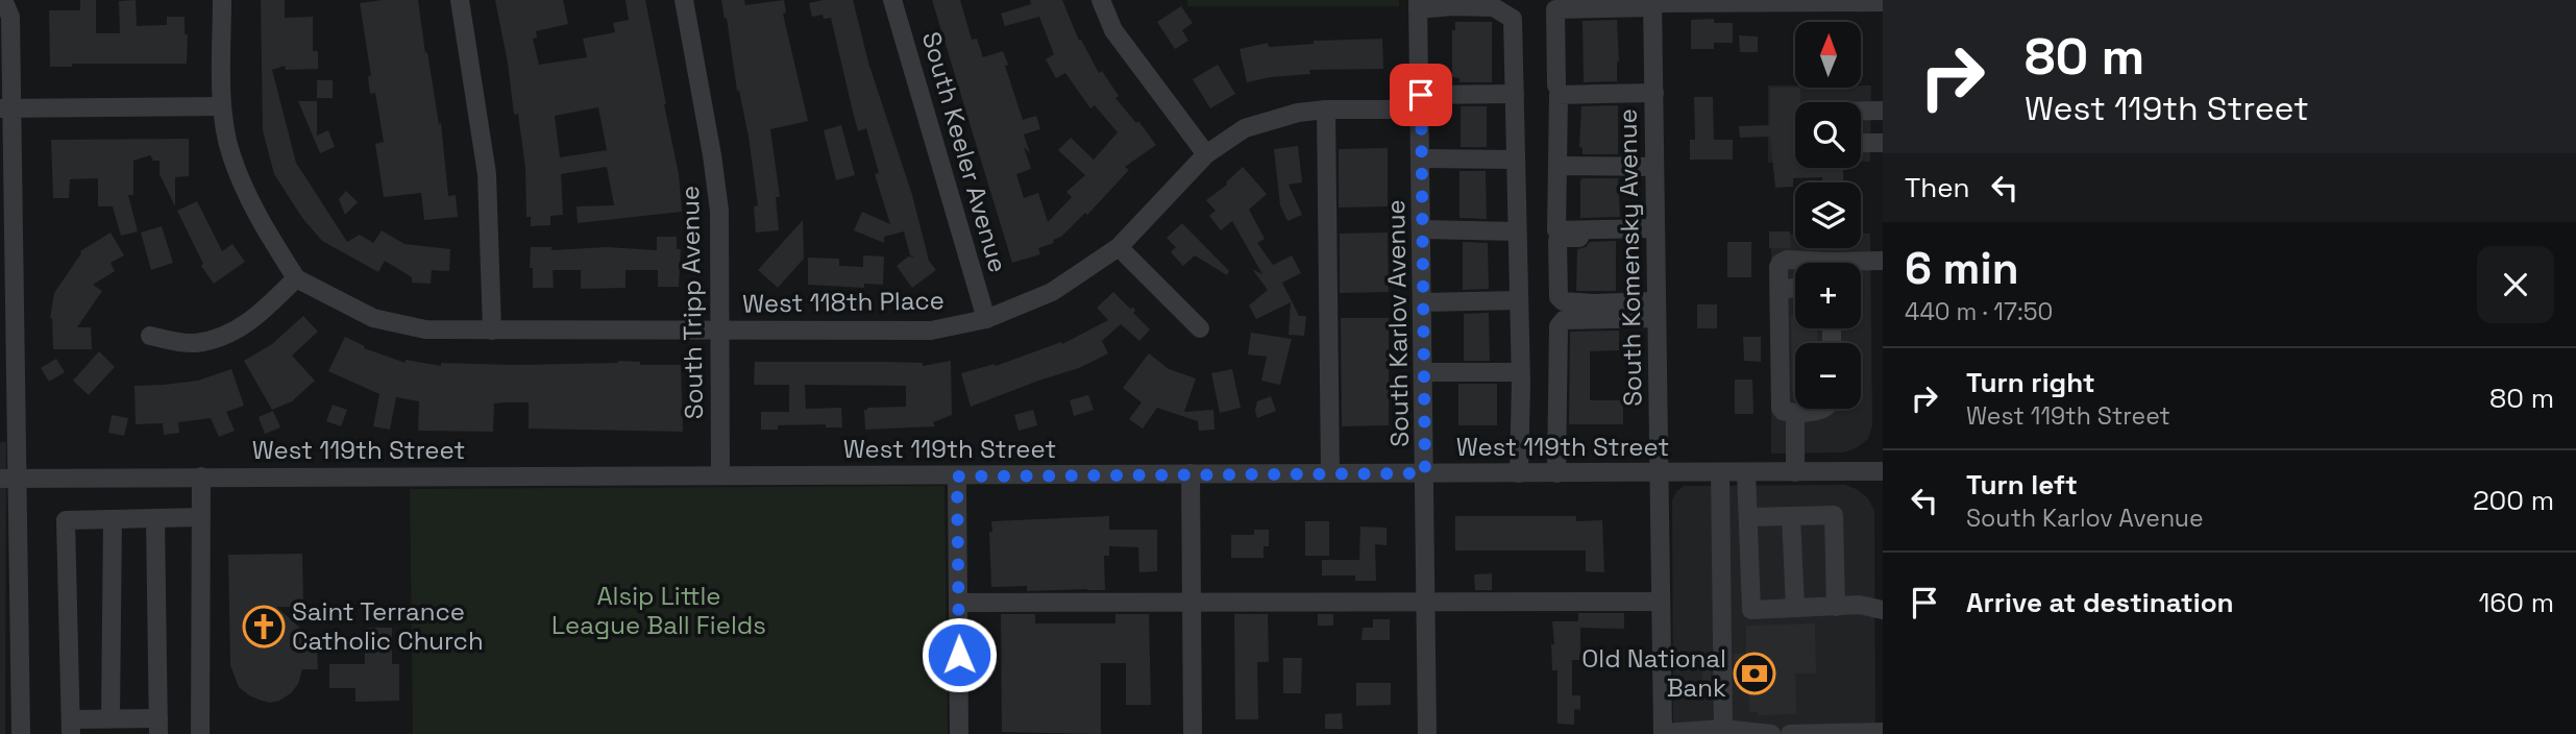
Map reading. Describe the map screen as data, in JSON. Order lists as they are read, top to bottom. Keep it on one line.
{"streets":{"street":["South Keeler Avenue","South Komensky Avenue","South Tripp Avenue","West 118th Place","South Karlov Avenue","West 119th Street"]},"crossings":[["South Keeler Avenue","West 118th Place"],["South Komensky Avenue","West 119th Street"],["South Tripp Avenue","West 118th Place"],["South Tripp Avenue","West 119th Street"],["West 118th Place","South Karlov Avenue"],["South Karlov Avenue","West 119th Street"]],"parks":["Alsip Little League Ball Fields"],"places":{"church":["Saint Terrance Catholic Church"],"bank":["Old National Bank"]},"north":"top","page":{"turn":["80 m","West 119th Street"],"map_buttons":["+","−"],"then":"Then","heading":["6 min","440 m · 17:50"],"list":[{"name":"Turn right","note":"West 119th Street","value":"80 m"},{"name":"Turn left","note":"South Karlov Avenue","value":"200 m"},{"name":"Arrive at destination","value":"160 m"}]}}
